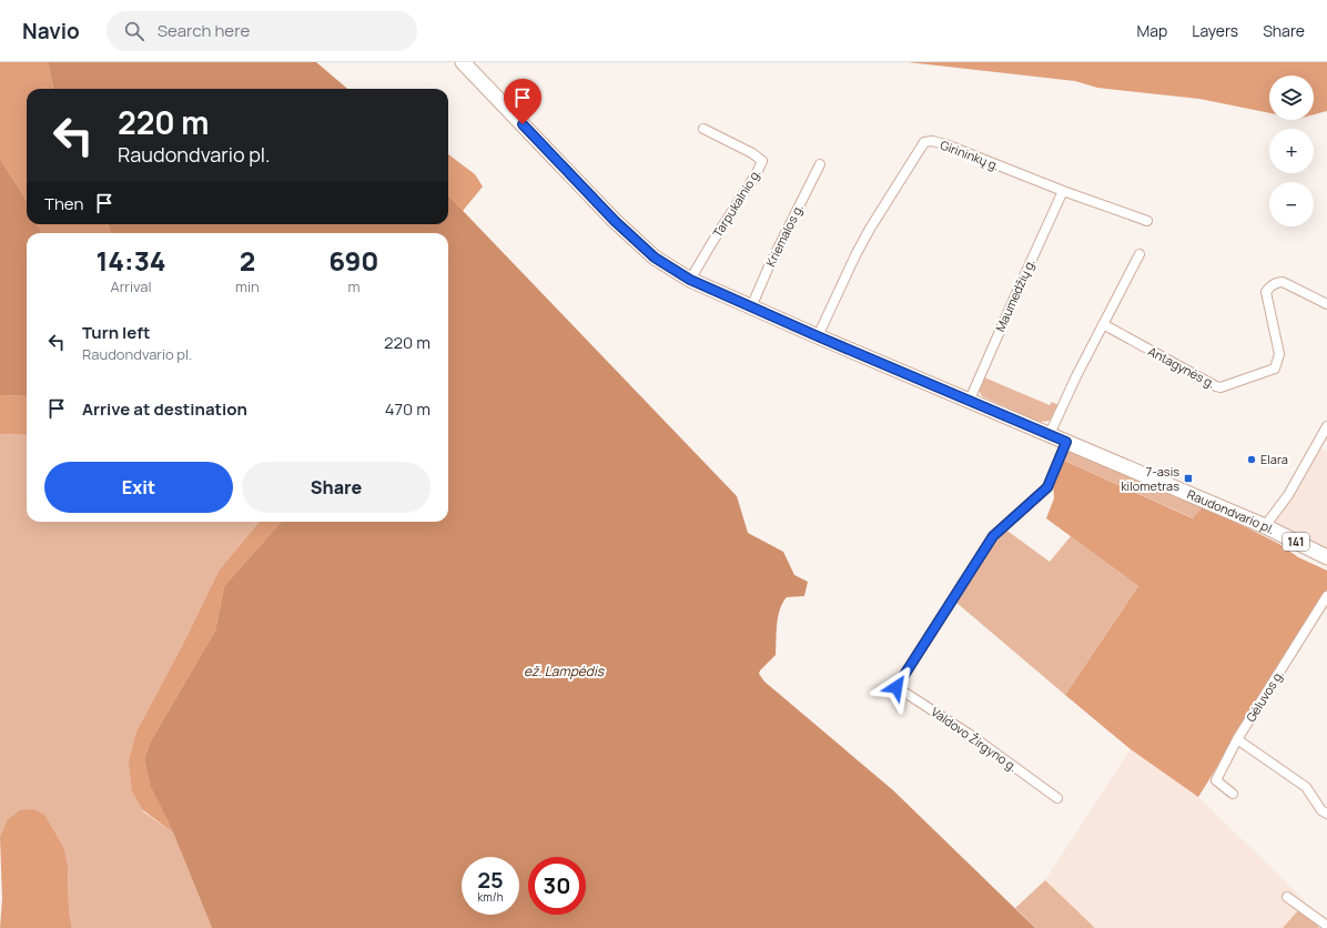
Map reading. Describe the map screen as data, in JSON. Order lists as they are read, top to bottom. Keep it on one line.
{"streets":{"main road":["Raudondvario pl.","141"],"street":["Girininkų g.","Tarpukalnio g.","Kriemalos g.","Maumedžių g.","Antagynės g.","Gėluvos g.","Valdovo Žirgyno g."]},"crossings":[["Girininkų g.","Maumedžių g."],["Girininkų g.","Raudondvario pl."],["Tarpukalnio g.","Raudondvario pl."],["Kriemalos g.","Raudondvario pl."],["Maumedžių g.","Raudondvario pl."],["Raudondvario pl.","Valdovo Žirgyno g."]],"water":["ež. Lampėdis"],"places":{"other":["Elara"],"transit":["7-asis kilometras"]},"page":{"header":"Navio","search":"Search here","nav":["Map","Layers","Share"],"map_buttons":["+","−"],"turn":["220 m","Raudondvario pl."],"then":"Then","eta":["14:34","Arrival","2","min","690","m"],"list":[{"name":"Turn left","note":"Raudondvario pl.","value":"220 m"},{"name":"Arrive at destination","value":"470 m"}],"buttons":["Exit","Share"],"speed":"25 km/h","limit":"30"}}
